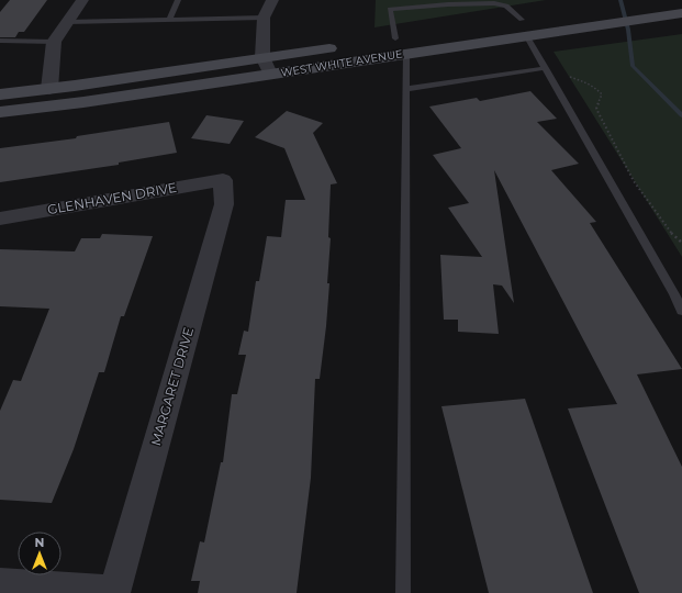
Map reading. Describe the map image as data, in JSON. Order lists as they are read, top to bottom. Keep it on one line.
{"streets":{"main road":["WEST WHITE AVENUE"],"street":["GLENHAVEN DRIVE","MARGARET DRIVE"]},"crossings":[["GLENHAVEN DRIVE","MARGARET DRIVE"]],"north":"top"}
